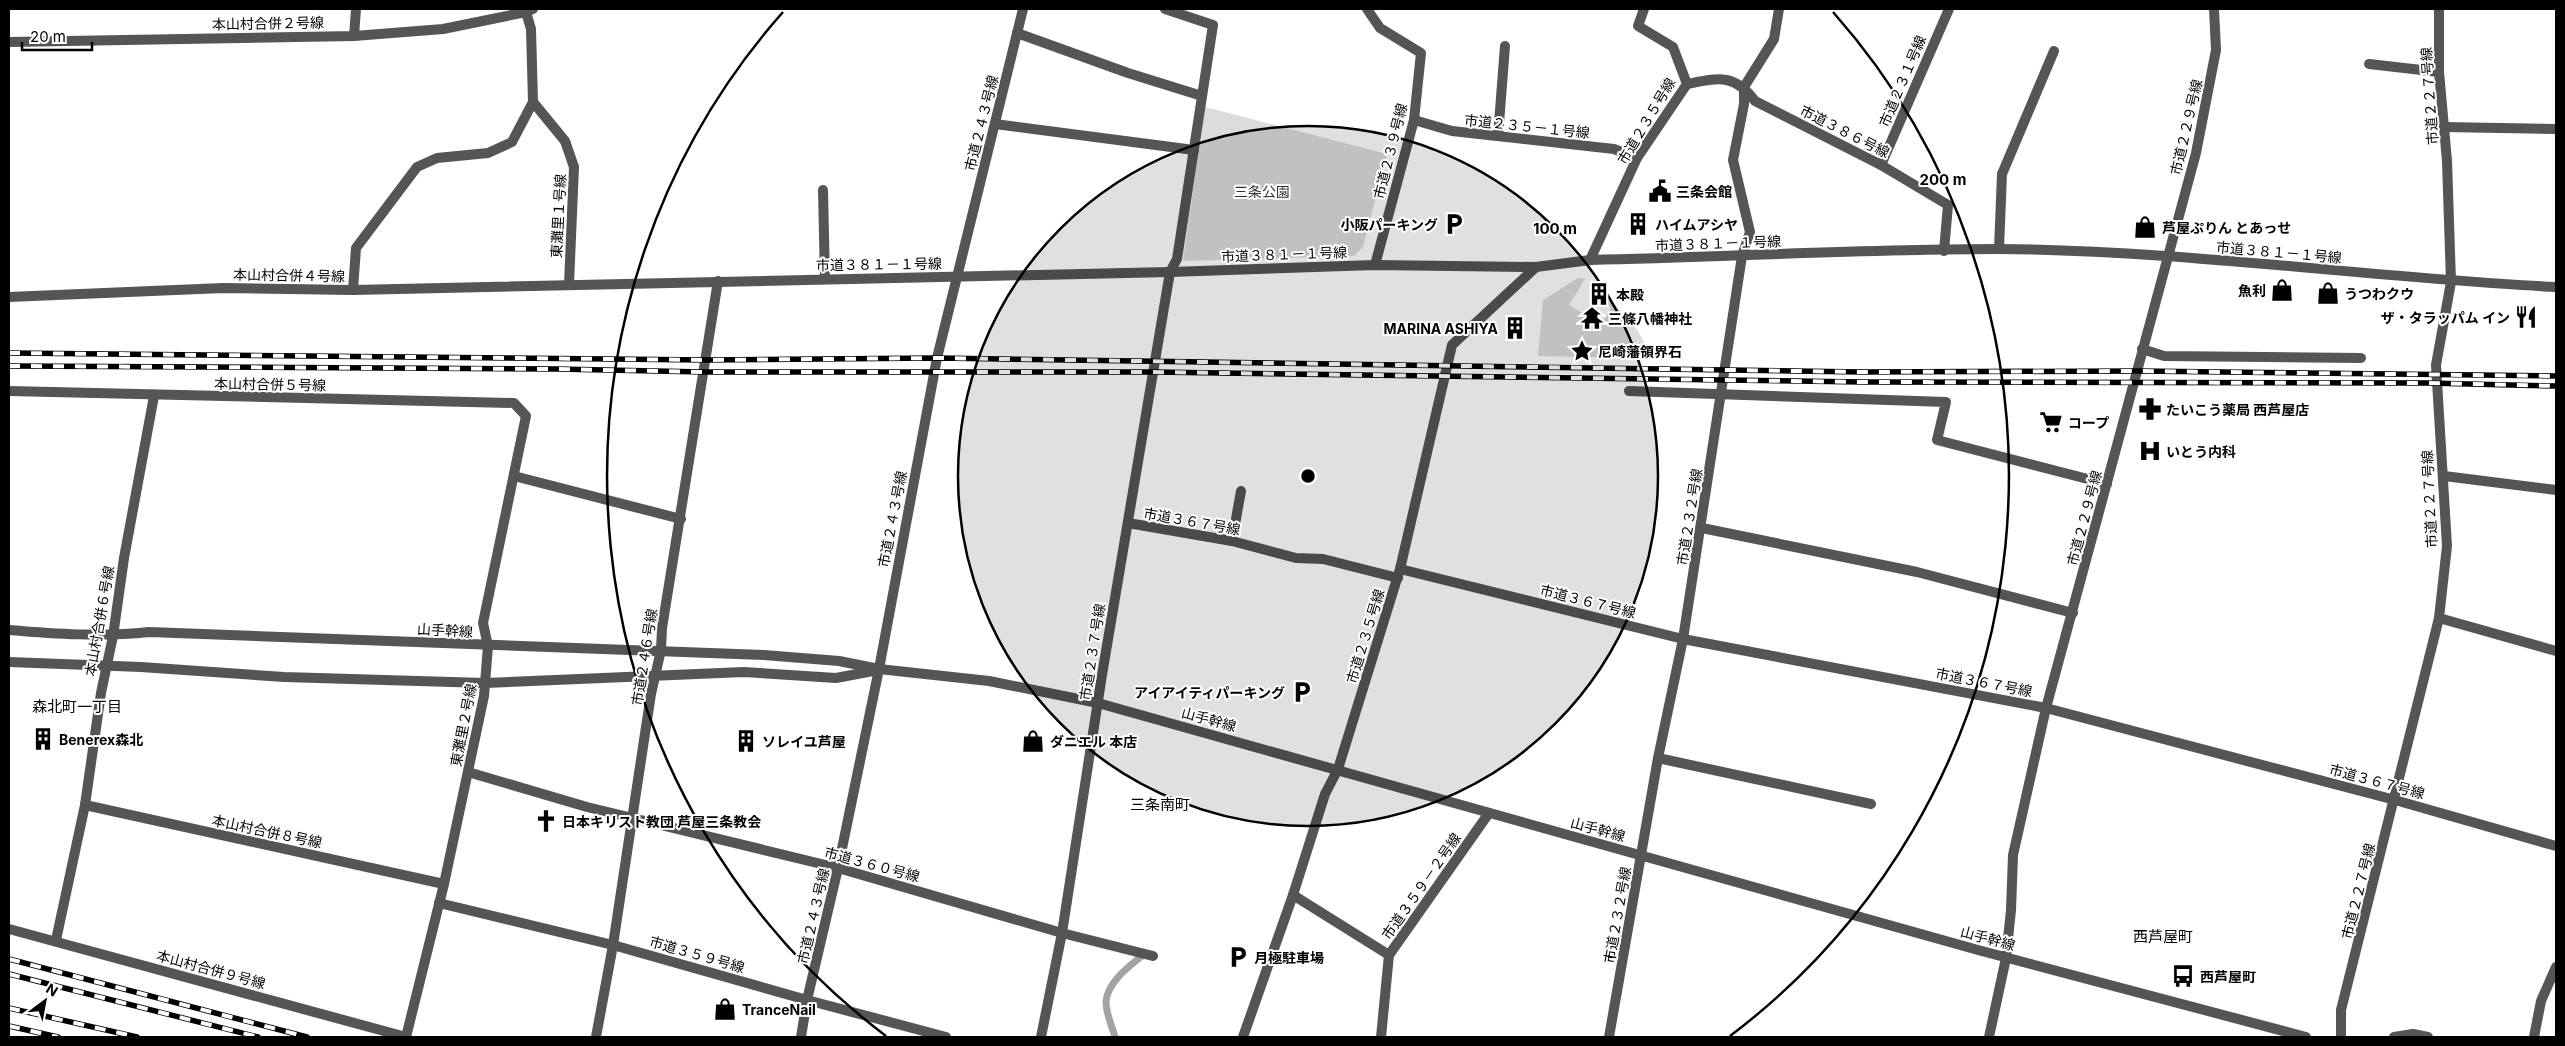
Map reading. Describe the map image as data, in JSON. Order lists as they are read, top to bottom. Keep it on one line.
{"streets":{"street":["本山村合併２号線","市道２３１号線","市道２２７号線","市道２３５号線","市道２４３号線","市道２３５－１号線","市道２２９号線","市道３８６号線","市道２３９号線","東灘里１号線","市道３８１－１号線","本山村合併４号線","本山村合併５号線","市道２３２号線","市道３６７号線","本山村合併６号線","山手幹線","市道２３７号線","市道２４６号線","東灘里２号線","本山村合併８号線","市道３６０号線","市道３５９－２号線","市道３５９号線","本山村合併９号線"]},"crossings":[["市道２３１号線","市道３８６号線"],["市道２２７号線","市道３８１－１号線"],["市道２２７号線","市道３６７号線"],["市道２３５号線","市道２３５－１号線"],["市道２３５号線","市道３８６号線"],["市道２３５号線","市道３８１－１号線"],["市道２３５号線","市道３６７号線"],["市道２３５号線","山手幹線"],["市道２４３号線","市道３８１－１号線"],["市道２４３号線","山手幹線"],["市道２４３号線","市道３６０号線"],["市道２４３号線","市道３５９号線"],["市道２３５－１号線","市道２３９号線"],["市道２２９号線","市道３８１－１号線"],["市道２２９号線","市道３６７号線"],["市道２２９号線","山手幹線"],["市道３８６号線","市道３８１－１号線"],["市道３８６号線","市道２３２号線"],["市道２３９号線","市道３８１－１号線"],["東灘里１号線","市道３８１－１号線"],["東灘里１号線","本山村合併４号線"],["市道３８１－１号線","本山村合併４号線"],["市道３８１－１号線","市道２３２号線"],["市道３８１－１号線","市道２３７号線"],["市道３８１－１号線","市道２４６号線"],["本山村合併５号線","本山村合併６号線"],["本山村合併５号線","東灘里２号線"],["市道２３２号線","市道３６７号線"],["市道２３２号線","山手幹線"],["市道３６７号線","市道２３７号線"],["本山村合併６号線","山手幹線"],["本山村合併６号線","本山村合併８号線"],["本山村合併６号線","本山村合併９号線"],["山手幹線","市道２３７号線"],["山手幹線","市道２４６号線"],["山手幹線","東灘里２号線"],["山手幹線","市道３５９－２号線"],["市道２３７号線","市道３６０号線"],["市道２４６号線","市道３６０号線"],["市道２４６号線","市道３５９号線"],["東灘里２号線","本山村合併８号線"],["東灘里２号線","市道３６０号線"],["東灘里２号線","市道３５９号線"],["東灘里２号線","本山村合併９号線"]],"districts":["森北町一丁目","三条南町","西芦屋町"],"parks":["三条公園"],"places":{"public building":["三条会館"],"parking":["小阪パーキング","アイアイティパーキング","月極駐車場"],"building":["ハイムアシヤ","本殿","MARINA ASHIYA","Benerex森北","ソレイユ芦屋"],"shop":["芦屋ぷりん とあっせ","魚利","うつわクウ","ダニエル 本店","TranceNail"],"restaurant":["ザ・タラッパム イン"],"temple":["三條八幡神社"],"place":["尼崎藩領界石"],"pharmacy":["たいこう薬局 西芦屋店"],"supermarket":["コープ"],"hospital":["いとう内科"],"church":["日本キリスト教団 芦屋三条教会"],"bus stop":["西芦屋町"]},"scale_bar":"20 m","north":"top right","rings":["200 m","100 m"]}
